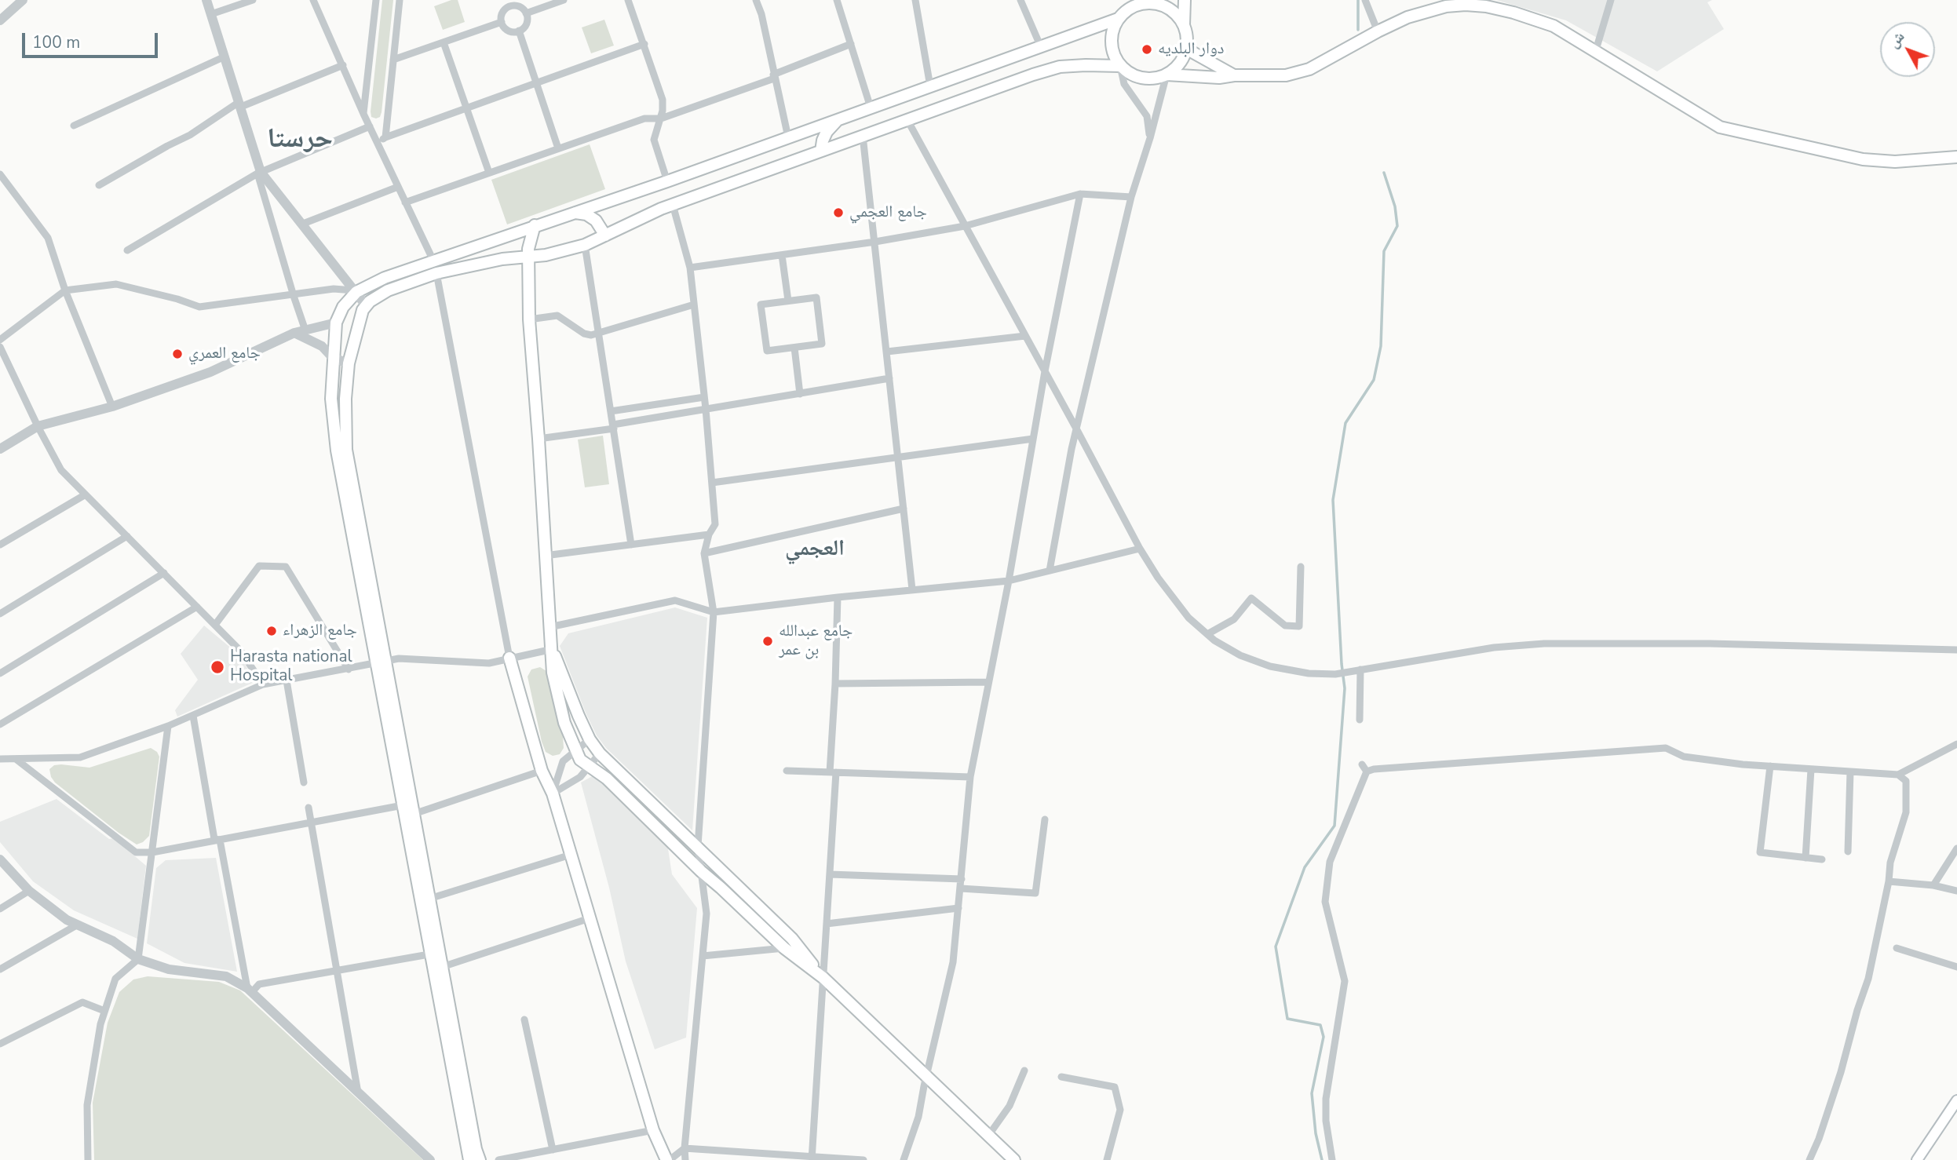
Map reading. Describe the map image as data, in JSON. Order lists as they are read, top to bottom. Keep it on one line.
{"districts":["حرستا","العجمي"],"places":["دوار البلديه","جامع العجمي","جامع العمري","جامع الزهراء","جامع عبدالله بن عمر","Harasta national Hospital"],"scale_bar":"100 m","north":"top left"}
